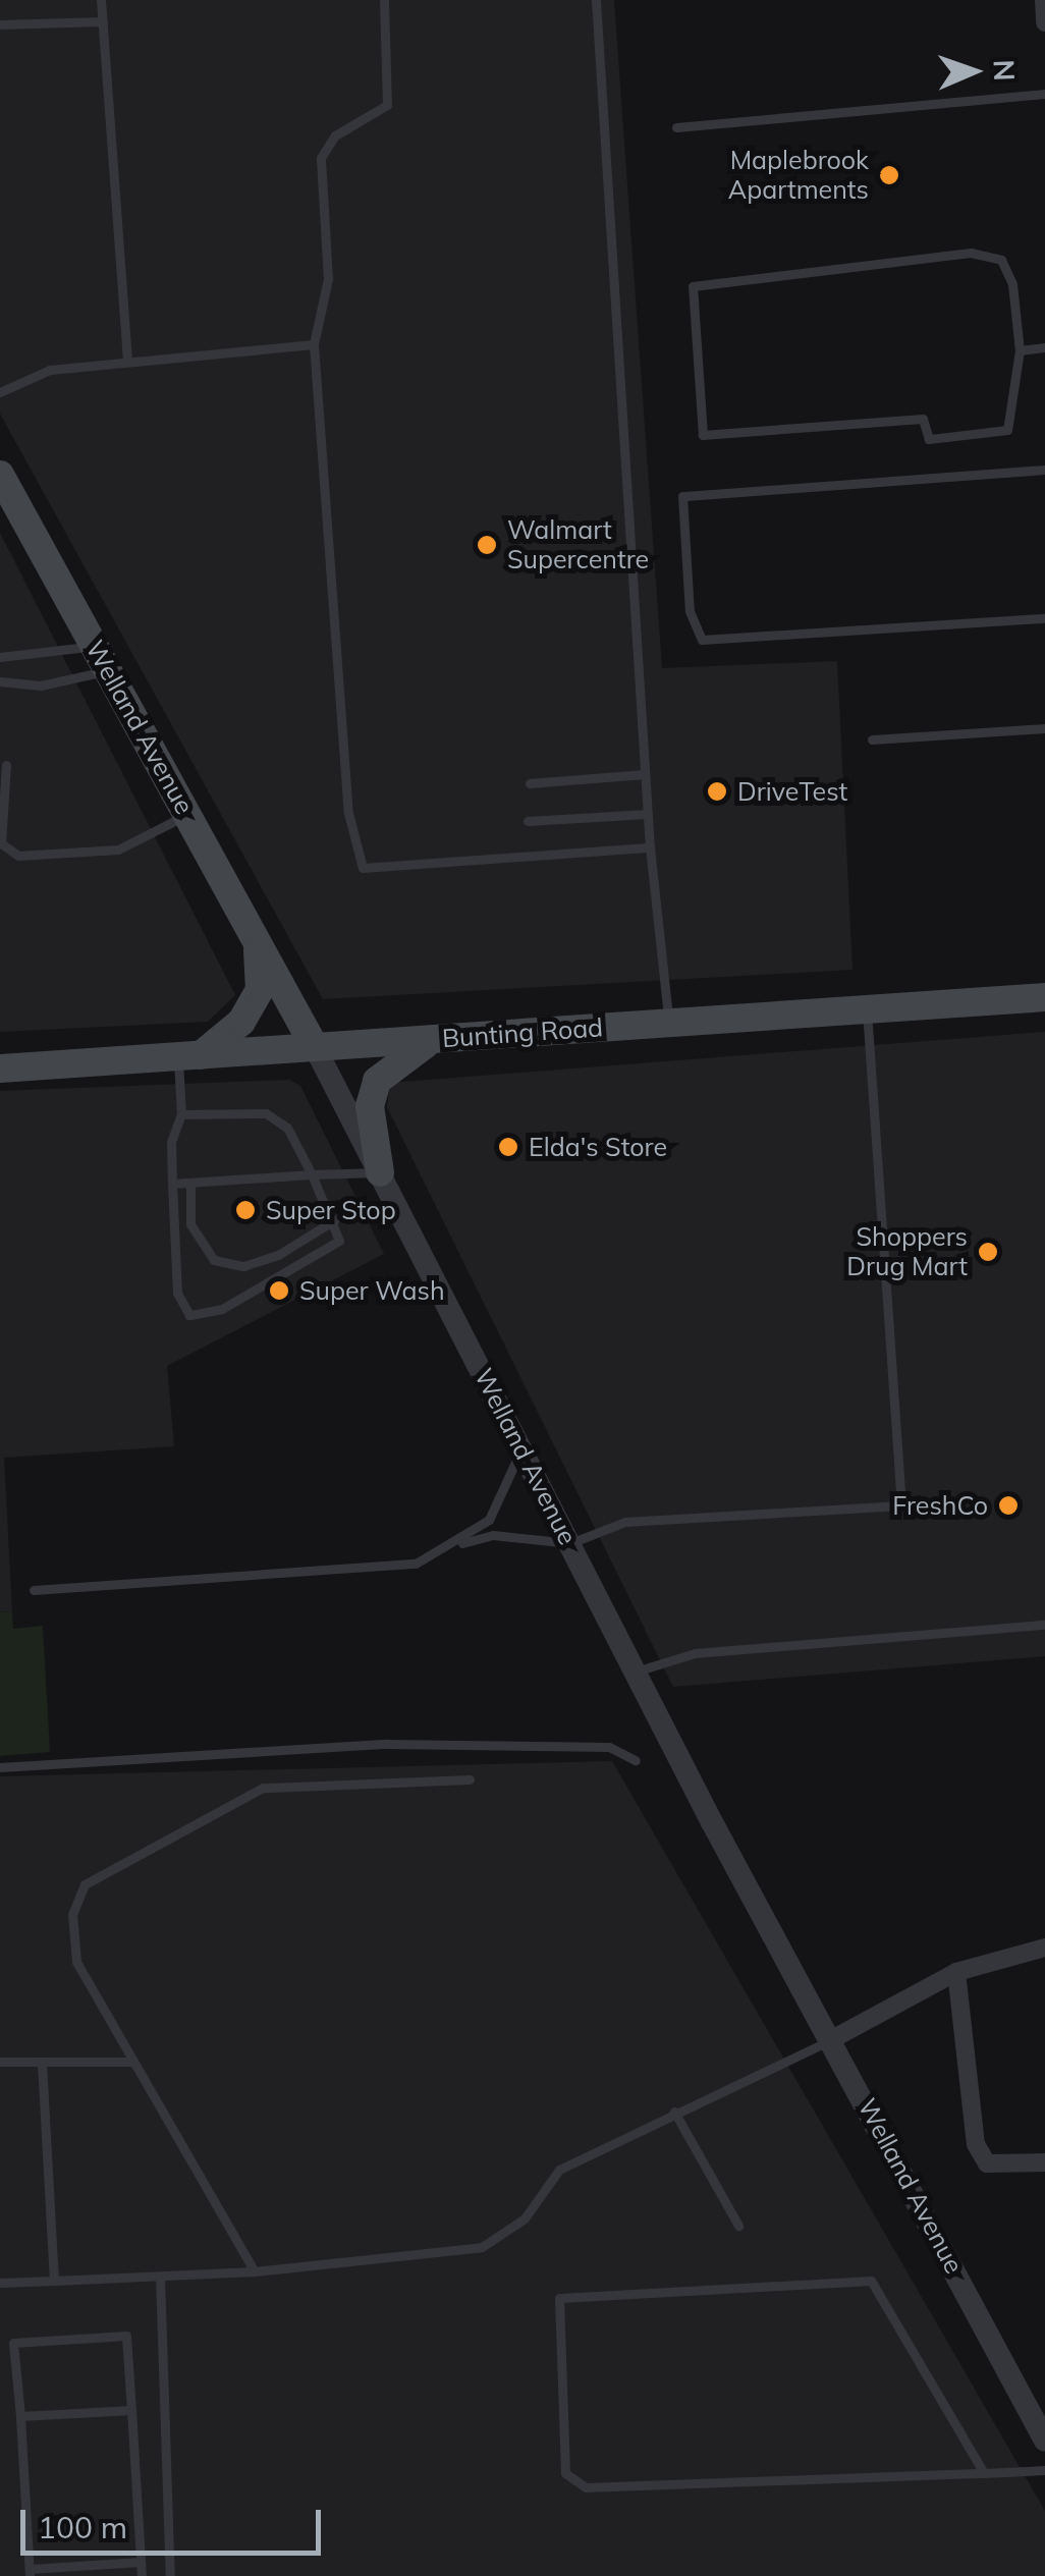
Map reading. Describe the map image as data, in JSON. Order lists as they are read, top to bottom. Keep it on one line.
{"streets":{"main road":["Welland Avenue","Bunting Road"]},"crossings":[["Welland Avenue","Bunting Road"]],"places":["Maplebrook Apartments","Walmart Supercentre","DriveTest","Elda's Store","Super Stop","Shoppers Drug Mart","Super Wash","FreshCo"],"scale_bar":"100 m","north":"right"}
